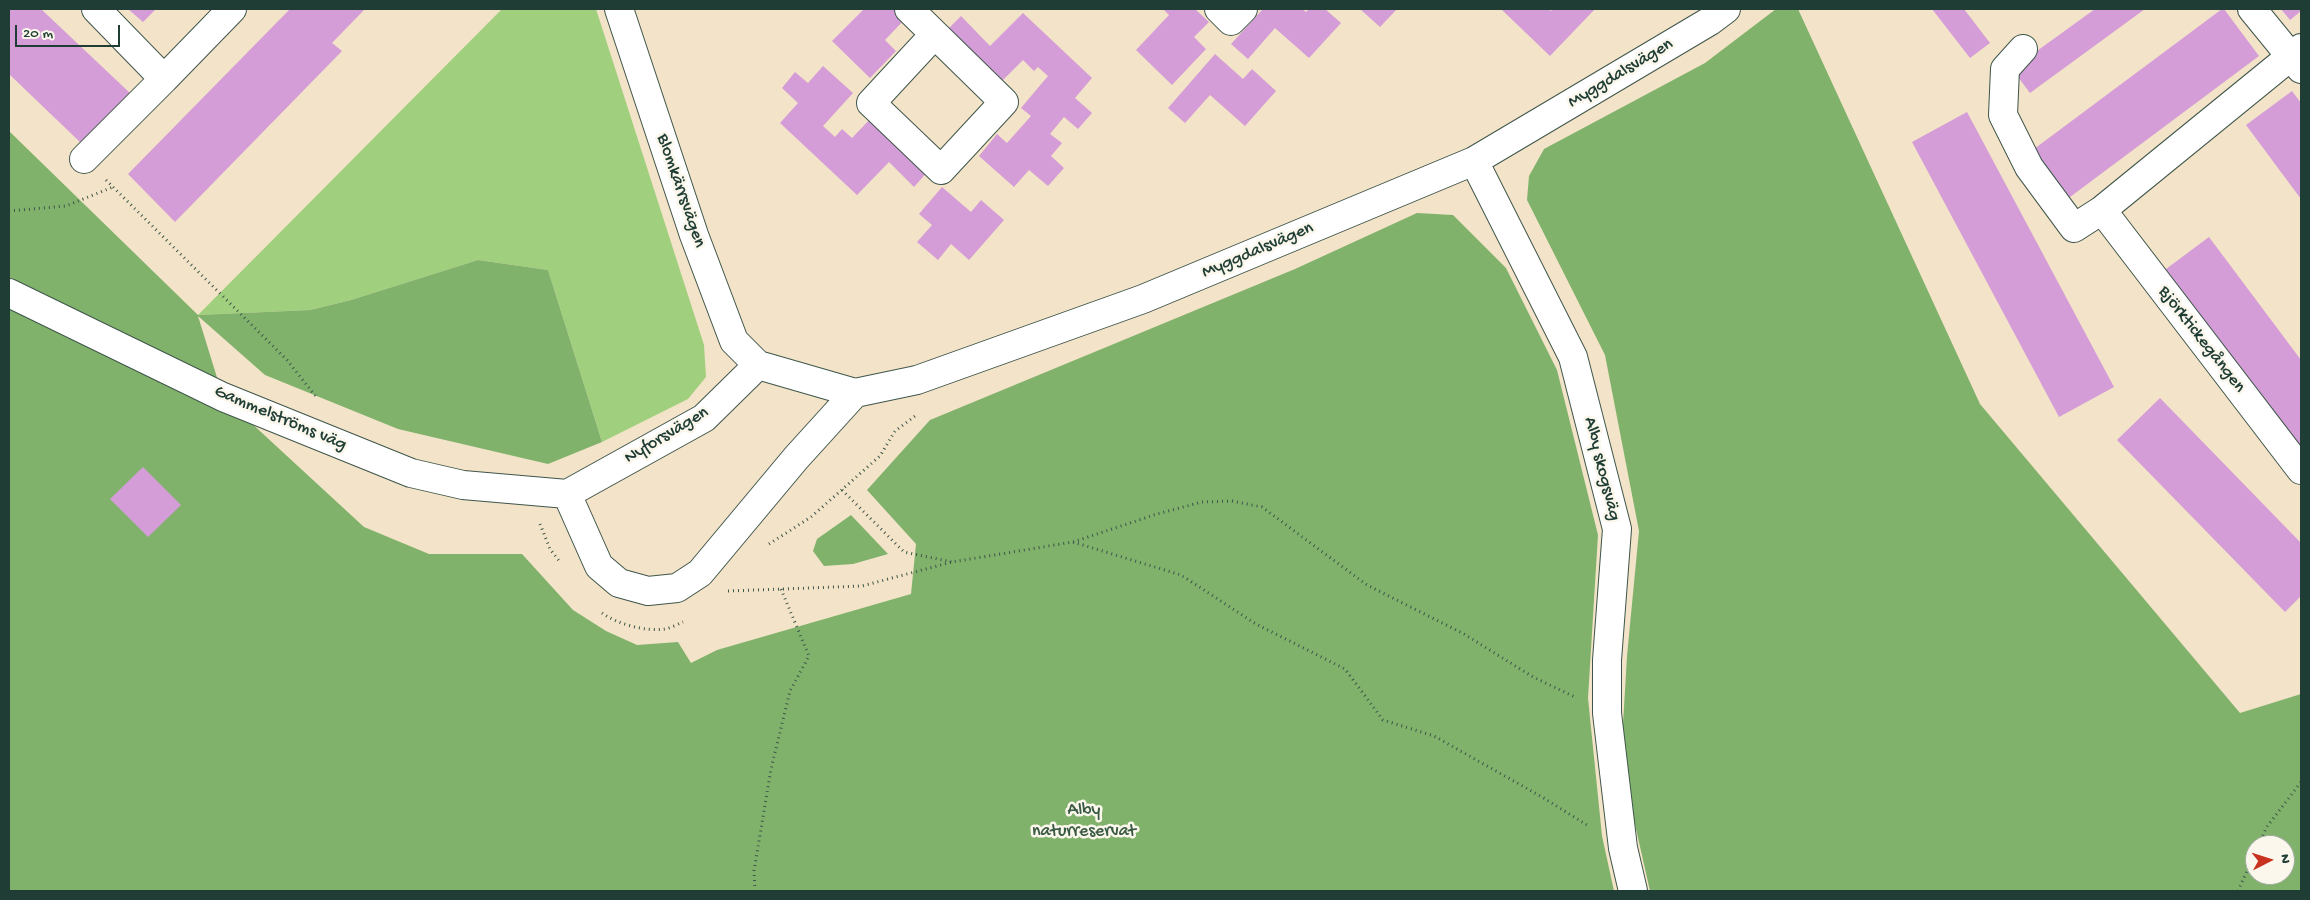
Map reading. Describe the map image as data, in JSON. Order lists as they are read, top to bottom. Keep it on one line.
{"streets":{"street":["Myggdalsvägen","Blomkärrsvägen","Björktickegången","Gammelströms väg","Nyforsvägen","Alby skogsväg"]},"crossings":[["Myggdalsvägen","Blomkärrsvägen"],["Myggdalsvägen","Nyforsvägen"],["Myggdalsvägen","Alby skogsväg"],["Blomkärrsvägen","Nyforsvägen"],["Gammelströms väg","Nyforsvägen"]],"parks":["Alby naturreservat"],"scale_bar":"20 m","north":"right"}
